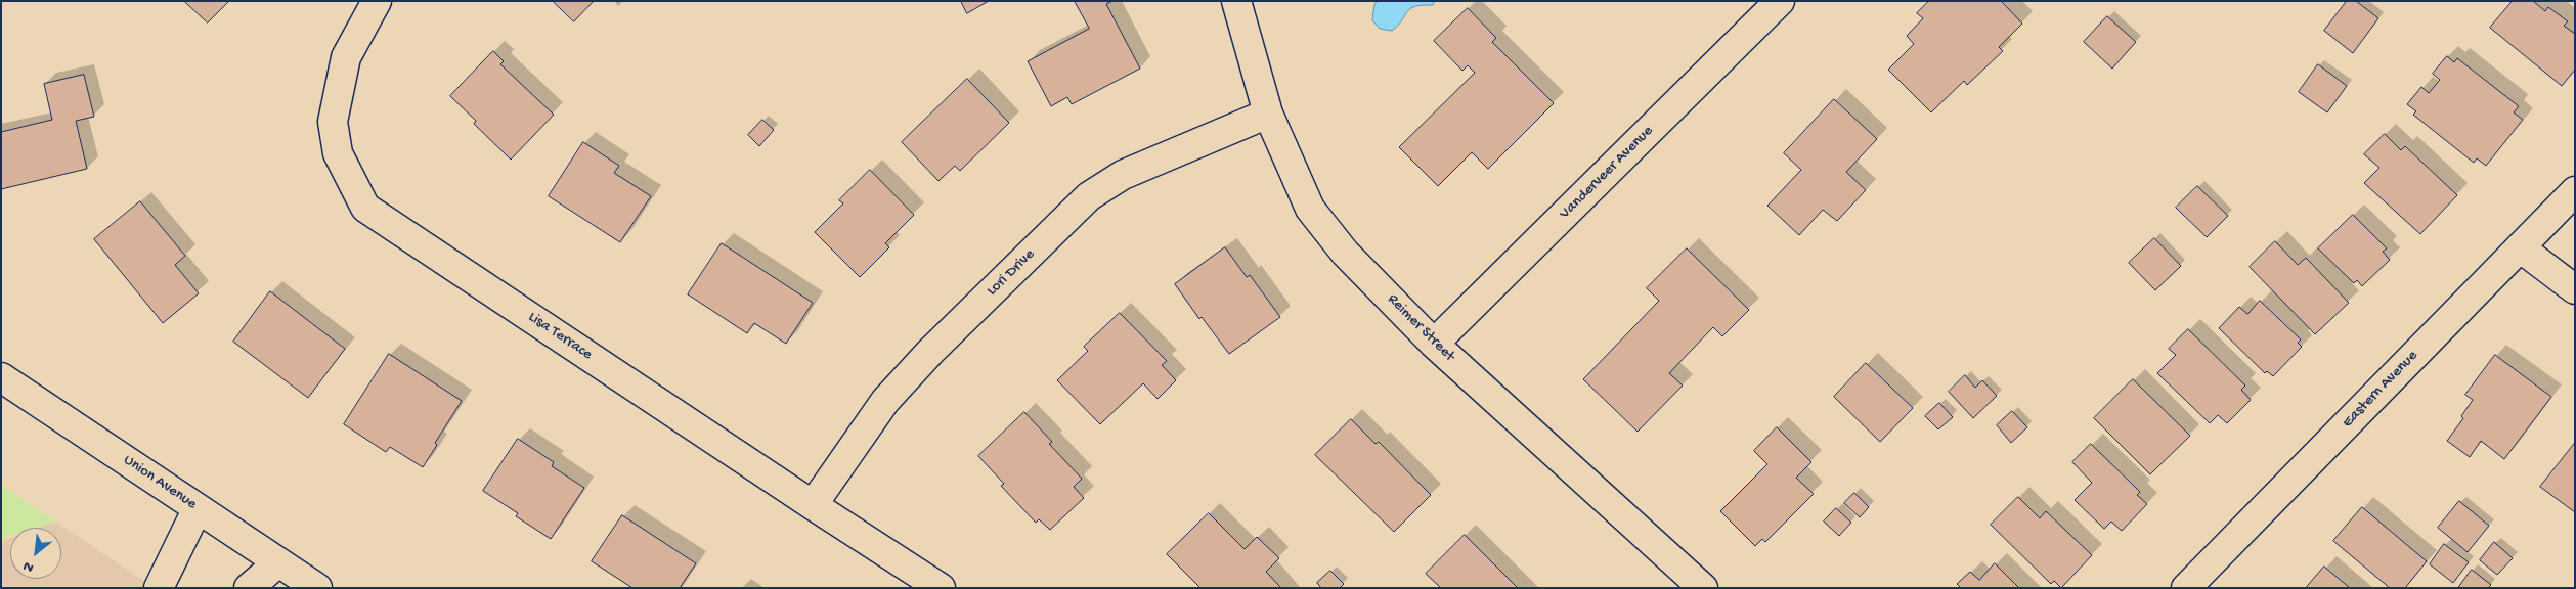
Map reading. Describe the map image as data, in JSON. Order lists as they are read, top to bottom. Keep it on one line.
{"streets":{"street":["Vanderveer Avenue","Lori Drive","Reimer Street","Lisa Terrace","Eastern Avenue","Union Avenue"]},"crossings":[["Vanderveer Avenue","Reimer Street"],["Lori Drive","Reimer Street"],["Lori Drive","Lisa Terrace"]],"north":"bottom left"}
